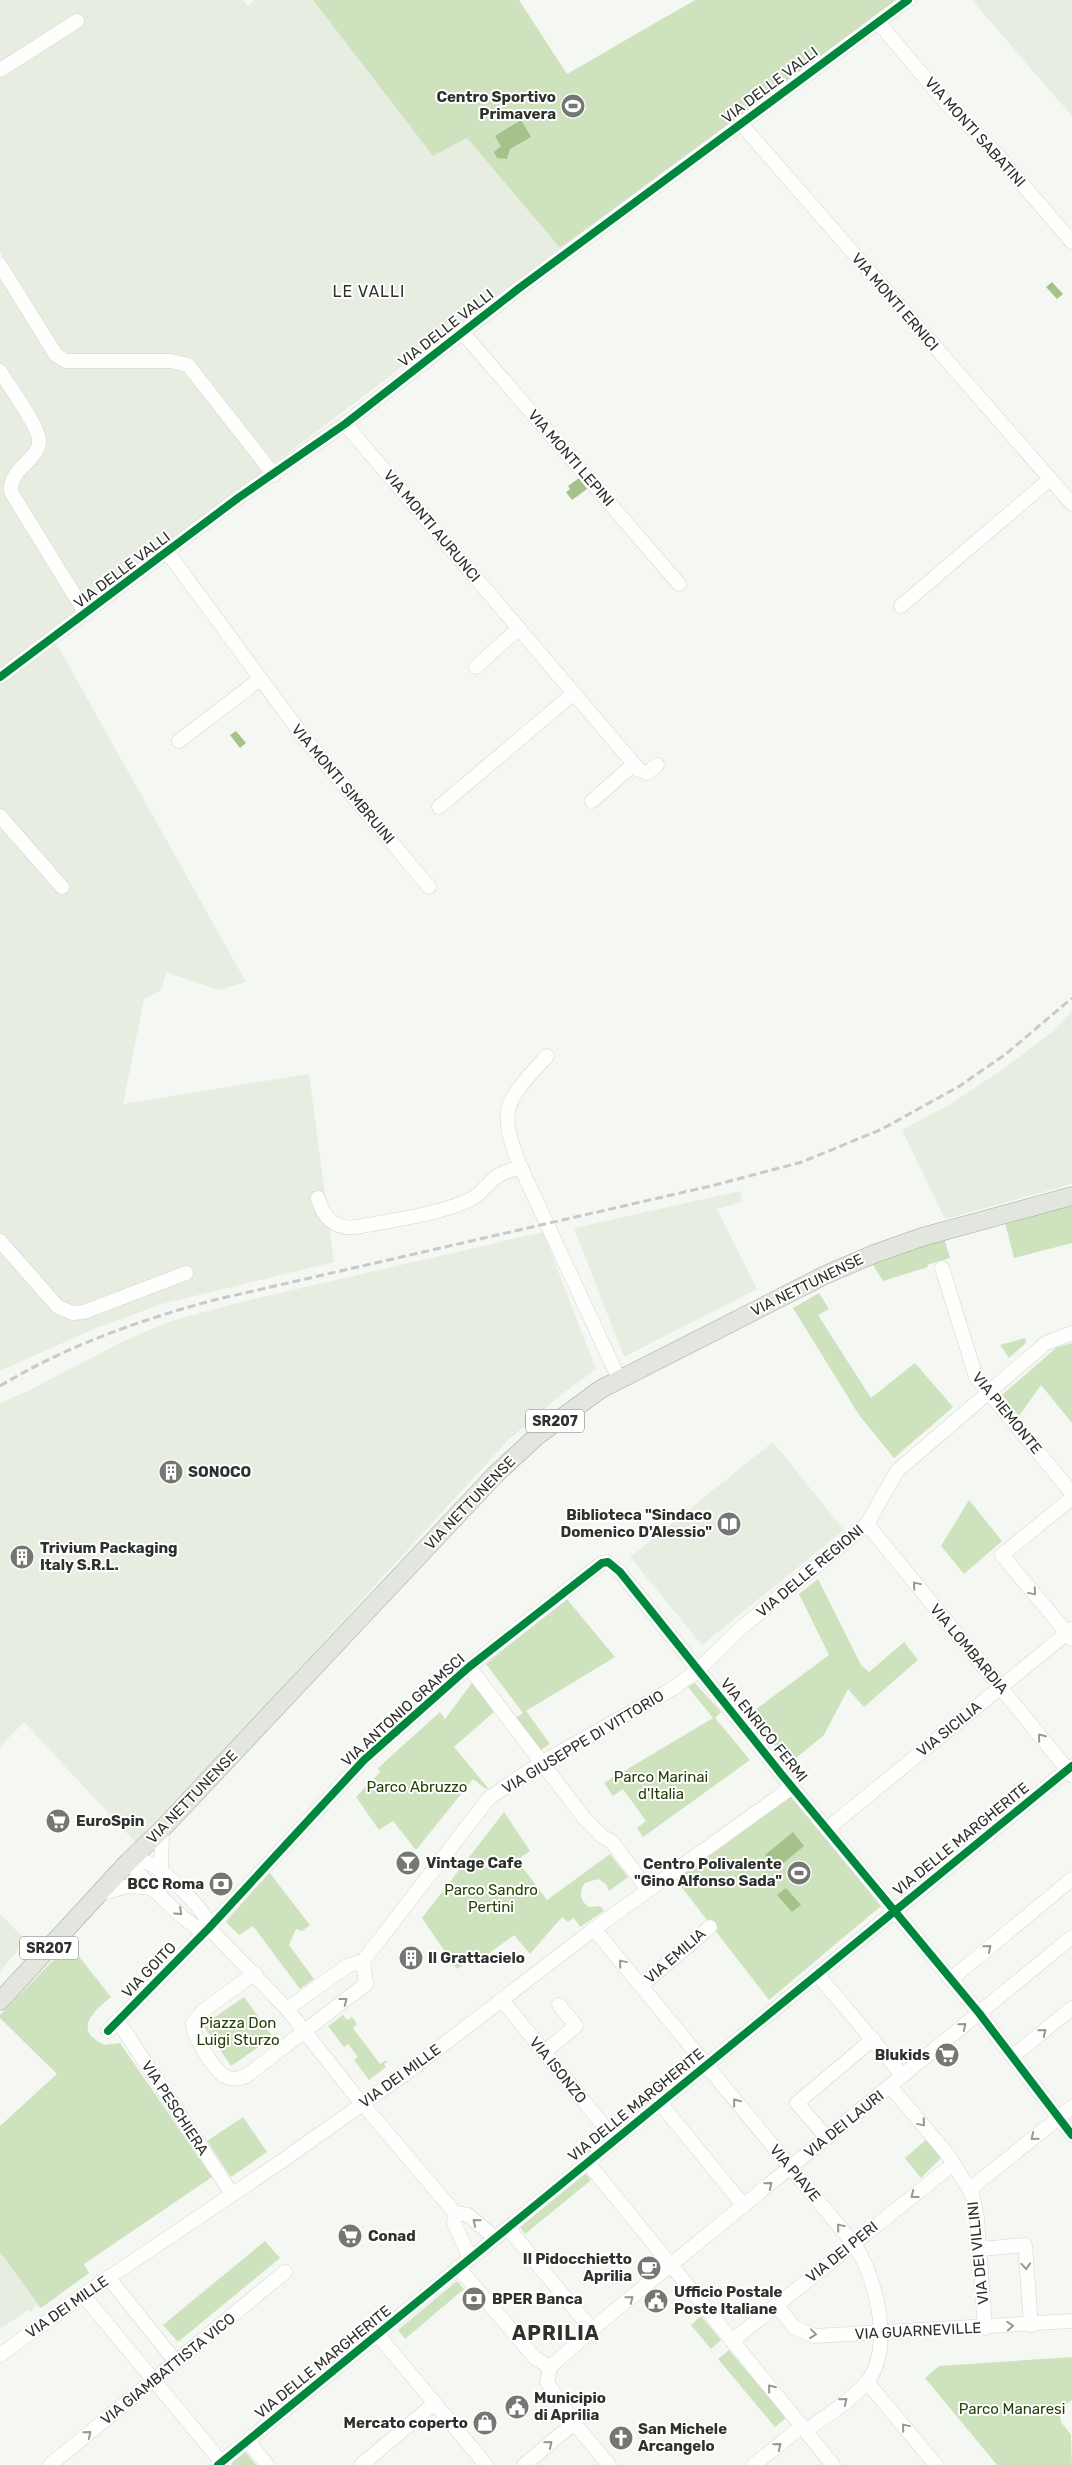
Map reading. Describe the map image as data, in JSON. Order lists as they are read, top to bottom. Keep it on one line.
{"streets":{"main road":["VIA NETTUNENSE","SR207"],"street":["VIA DELLE VALLI","VIA MONTI SABATINI","VIA MONTI ERNICI","VIA MONTI LEPINI","VIA MONTI AURUNCI","VIA MONTI SIMBRUINI","VIA PIEMONTE","VIA DELLE REGIONI","VIA LOMBARDIA","VIA ANTONIO GRAMSCI","VIA SICILIA","VIA ENRICO FERMI","VIA GIUSEPPE DI VITTORIO","VIA DELLE MARGHERITE","VIA EMILIA","VIA GOITO","VIA ISONZO","VIA DEI MILLE","VIA PESCHIERA","VIA DEI LAURI","VIA PIAVE","VIA DEI PERI","VIA DEI VILLINI","VIA GUARNEVILLE","VIA GIAMBATTISTA VICO"]},"crossings":[["VIA DELLE VALLI","VIA MONTI SABATINI"],["VIA DELLE VALLI","VIA MONTI ERNICI"],["VIA DELLE VALLI","VIA MONTI LEPINI"],["VIA DELLE VALLI","VIA MONTI AURUNCI"],["VIA DELLE VALLI","VIA MONTI SIMBRUINI"],["VIA PIEMONTE","VIA DELLE REGIONI"],["VIA DELLE REGIONI","VIA LOMBARDIA"],["VIA DELLE REGIONI","VIA ENRICO FERMI"],["VIA DELLE REGIONI","VIA GIUSEPPE DI VITTORIO"],["VIA LOMBARDIA","VIA SICILIA"],["VIA LOMBARDIA","VIA DELLE MARGHERITE"],["VIA ANTONIO GRAMSCI","VIA ENRICO FERMI"],["VIA ANTONIO GRAMSCI","VIA GOITO"],["VIA SICILIA","VIA ENRICO FERMI"],["VIA ENRICO FERMI","VIA GIUSEPPE DI VITTORIO"],["VIA ENRICO FERMI","VIA DELLE MARGHERITE"],["VIA ENRICO FERMI","VIA DEI MILLE"],["VIA ENRICO FERMI","VIA DEI LAURI"],["VIA DELLE MARGHERITE","VIA ISONZO"],["VIA DELLE MARGHERITE","VIA PIAVE"],["VIA EMILIA","VIA PIAVE"],["VIA GOITO","VIA PESCHIERA"],["VIA ISONZO","VIA DEI MILLE"],["VIA DEI MILLE","VIA PESCHIERA"],["VIA DEI MILLE","VIA PIAVE"],["VIA DEI LAURI","VIA PIAVE"],["VIA DEI LAURI","VIA DEI VILLINI"],["VIA PIAVE","VIA DEI PERI"],["VIA PIAVE","VIA GUARNEVILLE"],["VIA DEI PERI","VIA DEI VILLINI"],["VIA DEI PERI","VIA GUARNEVILLE"],["VIA DEI VILLINI","VIA GUARNEVILLE"]],"one_way":["VIA LOMBARDIA","VIA DEI LAURI","VIA DEI PERI","VIA DEI VILLINI","VIA GUARNEVILLE","VIA GIAMBATTISTA VICO"],"districts":["LE VALLI","APRILIA"],"parks":["Parco Marinai d'Italia","Parco Abruzzo","Parco Sandro Pertini","Piazza Don Luigi Sturzo","Parco Manaresi"],"places":{"sports":["Centro Sportivo Primavera","Centro Polivalente \"Gino Alfonso Sada\""],"building":["SONOCO","Trivium Packaging Italy S.R.L.","Il Grattacielo"],"library":["Biblioteca \"Sindaco Domenico D'Alessio\""],"supermarket":["EuroSpin","Blukids","Conad"],"bar":["Vintage Cafe"],"bank":["BCC Roma","BPER Banca"],"cafe":["Il Pidocchietto Aprilia"],"public building":["Ufficio Postale Poste Italiane","Municipio di Aprilia"],"shop":["Mercato coperto"],"church":["San Michele Arcangelo"]}}
